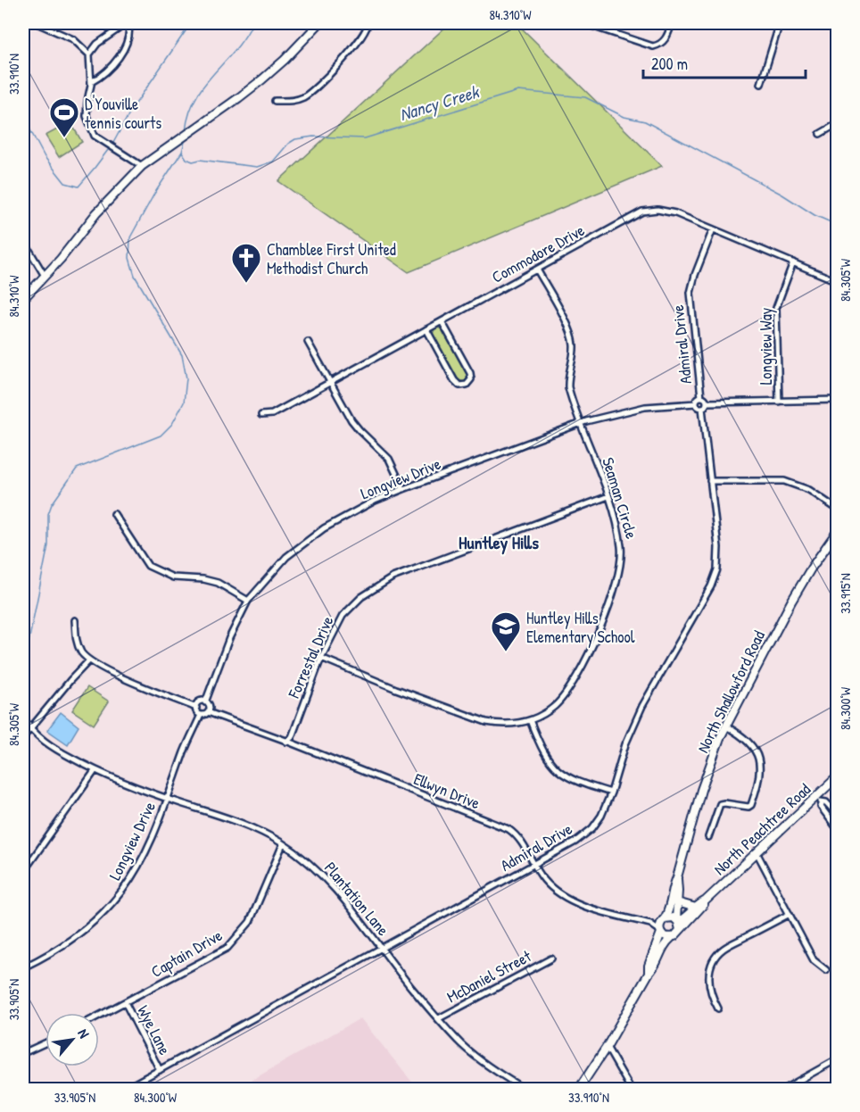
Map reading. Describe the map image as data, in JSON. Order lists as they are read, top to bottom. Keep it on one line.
{"streets":{"street":["Commodore Drive","Admiral Drive","Longview Way","Longview Drive","Seaman Circle","Forrestal Drive","North Shallowford Road","Ellwyn Drive","North Peachtree Road","Plantation Lane","Captain Drive","McDaniel Street","Wye Lane"]},"crossings":[["Commodore Drive","Admiral Drive"],["Commodore Drive","Longview Way"],["Commodore Drive","Seaman Circle"],["Admiral Drive","Longview Drive"],["Admiral Drive","Ellwyn Drive"],["Admiral Drive","Plantation Lane"],["Admiral Drive","Wye Lane"],["Longview Drive","Seaman Circle"],["Longview Drive","Ellwyn Drive"],["Longview Drive","Plantation Lane"],["Seaman Circle","Forrestal Drive"],["Forrestal Drive","Ellwyn Drive"],["North Shallowford Road","Ellwyn Drive"],["North Shallowford Road","North Peachtree Road"],["Ellwyn Drive","North Peachtree Road"],["Plantation Lane","Captain Drive"],["Plantation Lane","McDaniel Street"],["Captain Drive","Wye Lane"]],"districts":["Huntley Hills"],"water":["Nancy Creek"],"places":{"sports":["D'Youville tennis courts"],"church":["Chamblee First United Methodist Church"],"school or university":["Huntley Hills Elementary School"]},"scale_bar":"200 m","north":"top right","coordinates":["84.310°W","33.910°N","84.305°W","33.915°N","84.300°W","33.905°N"]}
